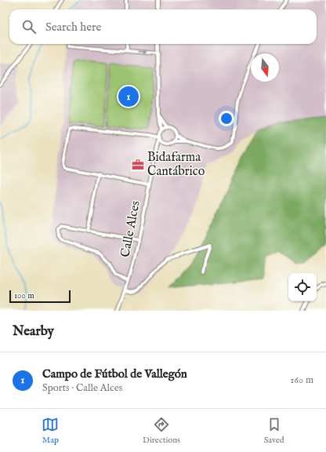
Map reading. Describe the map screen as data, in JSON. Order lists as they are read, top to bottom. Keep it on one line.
{"streets":{"street":["Calle Alces"]},"places":{"office":["Bidafarma Cantábrico"]},"scale_bar":"100 m","north":"bottom","page":{"search":"Search here","pins":"1","scale":"100 m","heading":"Nearby","list":[{"mark":"1","name":"Campo de Fútbol de Vallegón","note":"Sports · Calle Alces","value":"160 m"}],"nav":["Map","Directions","Saved"]}}
